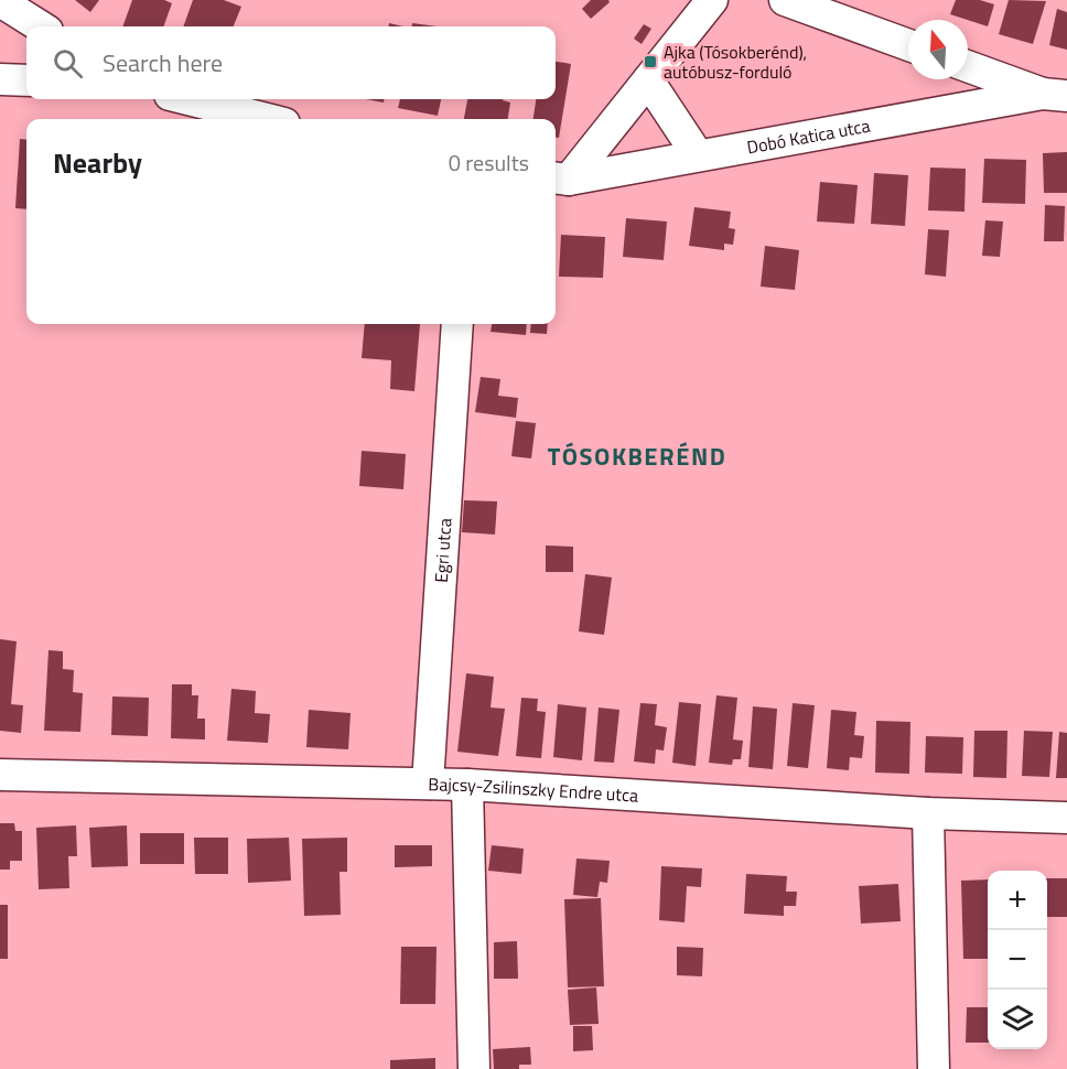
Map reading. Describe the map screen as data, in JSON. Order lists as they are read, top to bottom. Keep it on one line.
{"streets":{"street":["Dobó Katica utca","Egri utca","Bajcsy-Zsilinszky Endre utca"]},"crossings":[["Egri utca","Bajcsy-Zsilinszky Endre utca"]],"districts":["TÓSOKBERÉND"],"places":{"transit":["Ajka (Tósokberénd), autóbusz-forduló"]},"north":"top","page":{"search":"Search here","heading":["Nearby","0 results"],"map_buttons":["+","−"]}}
